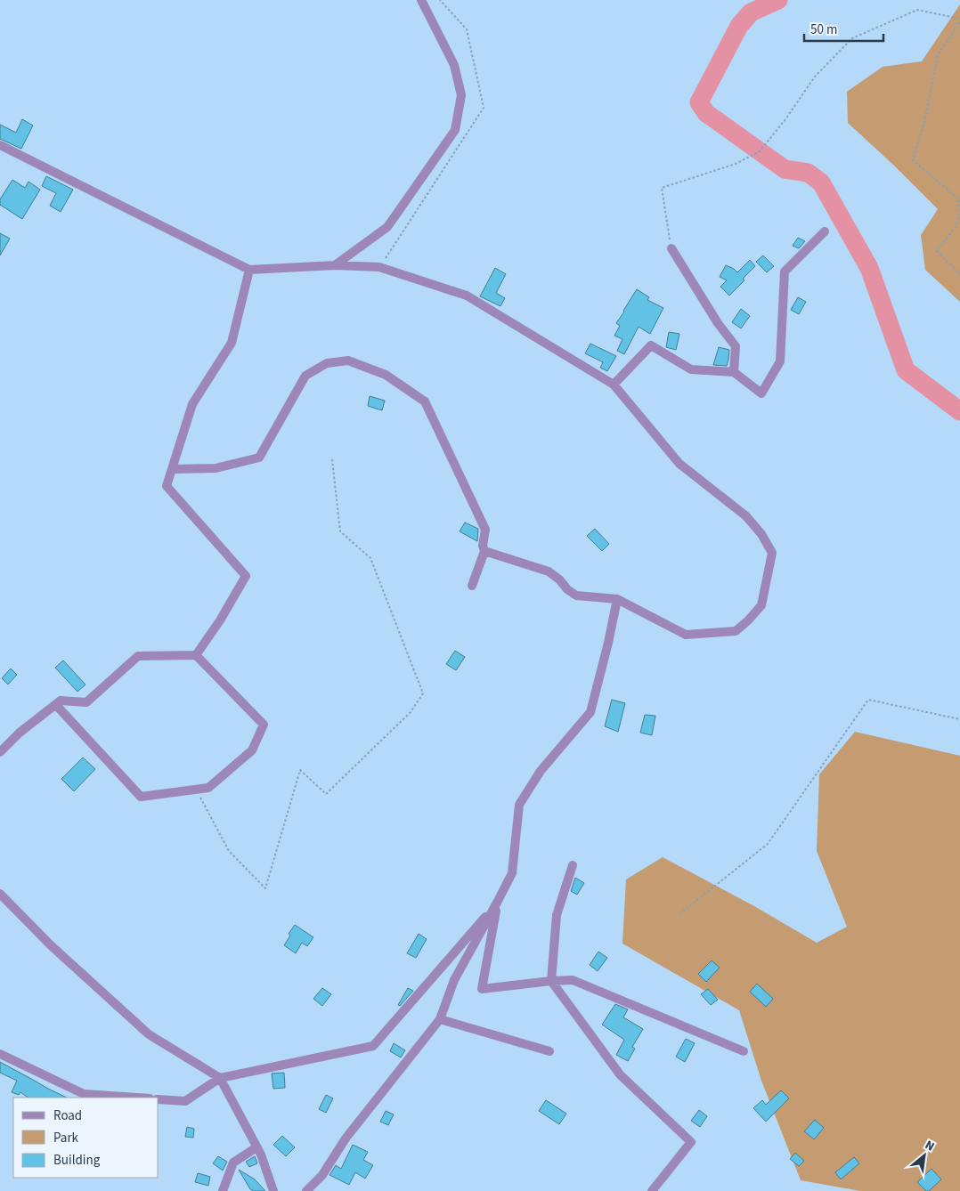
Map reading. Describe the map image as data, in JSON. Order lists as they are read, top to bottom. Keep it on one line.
{"legend":["Road","Park","Building"],"scale_bar":"50 m","north":"top right"}
